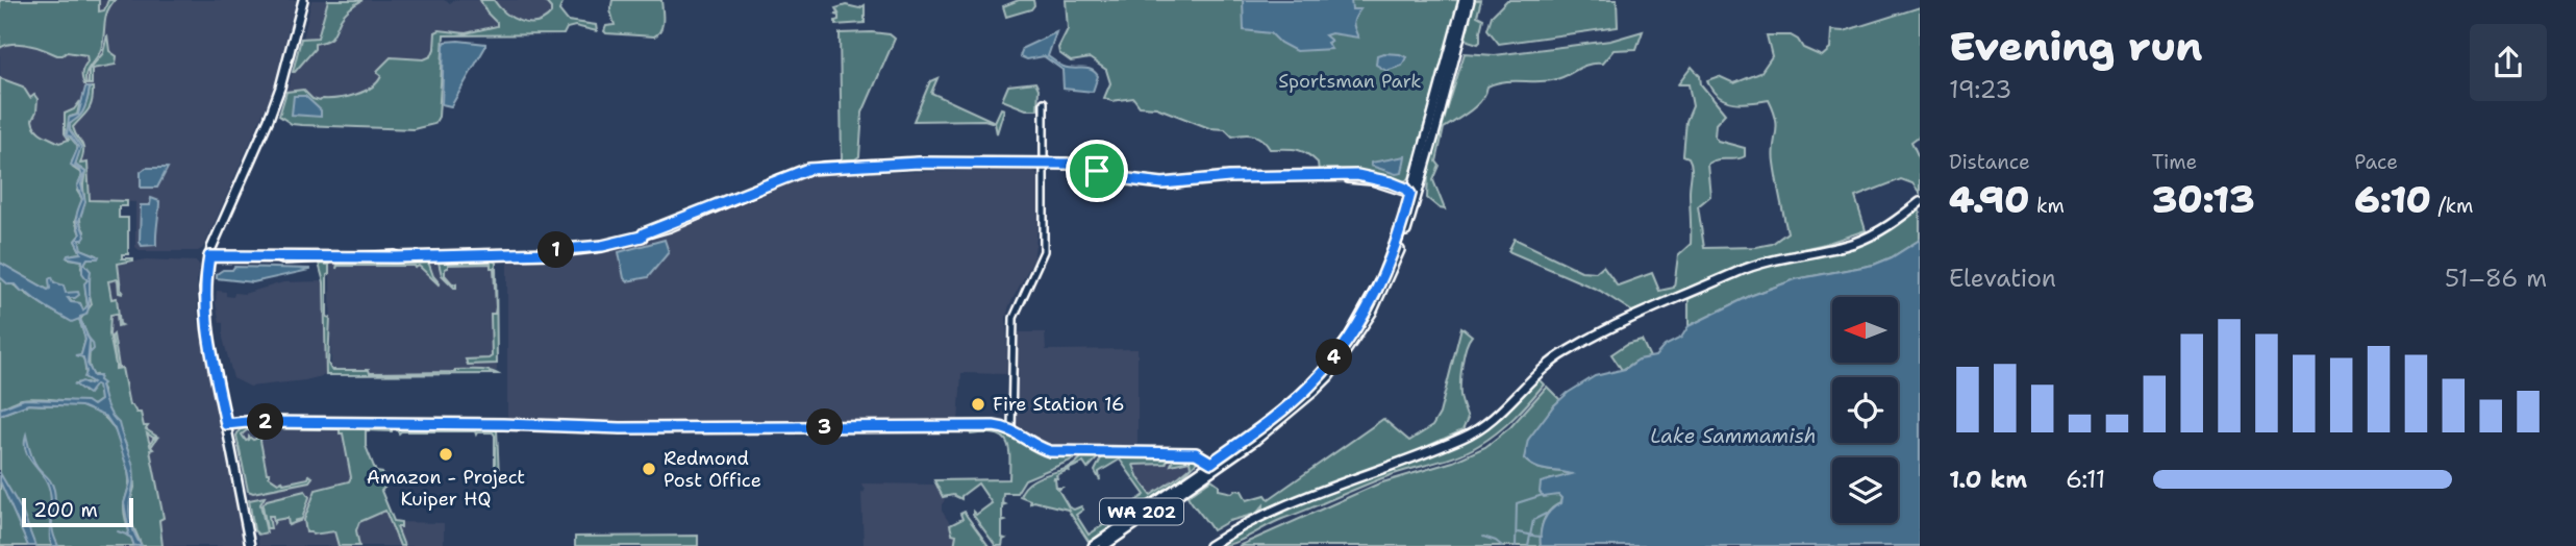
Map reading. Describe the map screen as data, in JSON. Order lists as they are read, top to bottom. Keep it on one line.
{"streets":{"main road":["WA 202"]},"water":["Lake Sammamish"],"parks":["Sportsman Park"],"places":["Fire Station 16","Amazon - Project Kuiper HQ","Redmond Post Office"],"scale_bar":"200 m","north":"left","page":{"heading":["Evening run","19:23"],"stats":[["Distance","4.90 km"],["Time","30:13"],["Pace","6:10 /km"]],"pins":["1","4","2","3"],"chart":["Elevation","51–86 m"],"list":[{"name":"1.0 km","note":"6:11"}],"scale":"200 m"}}
